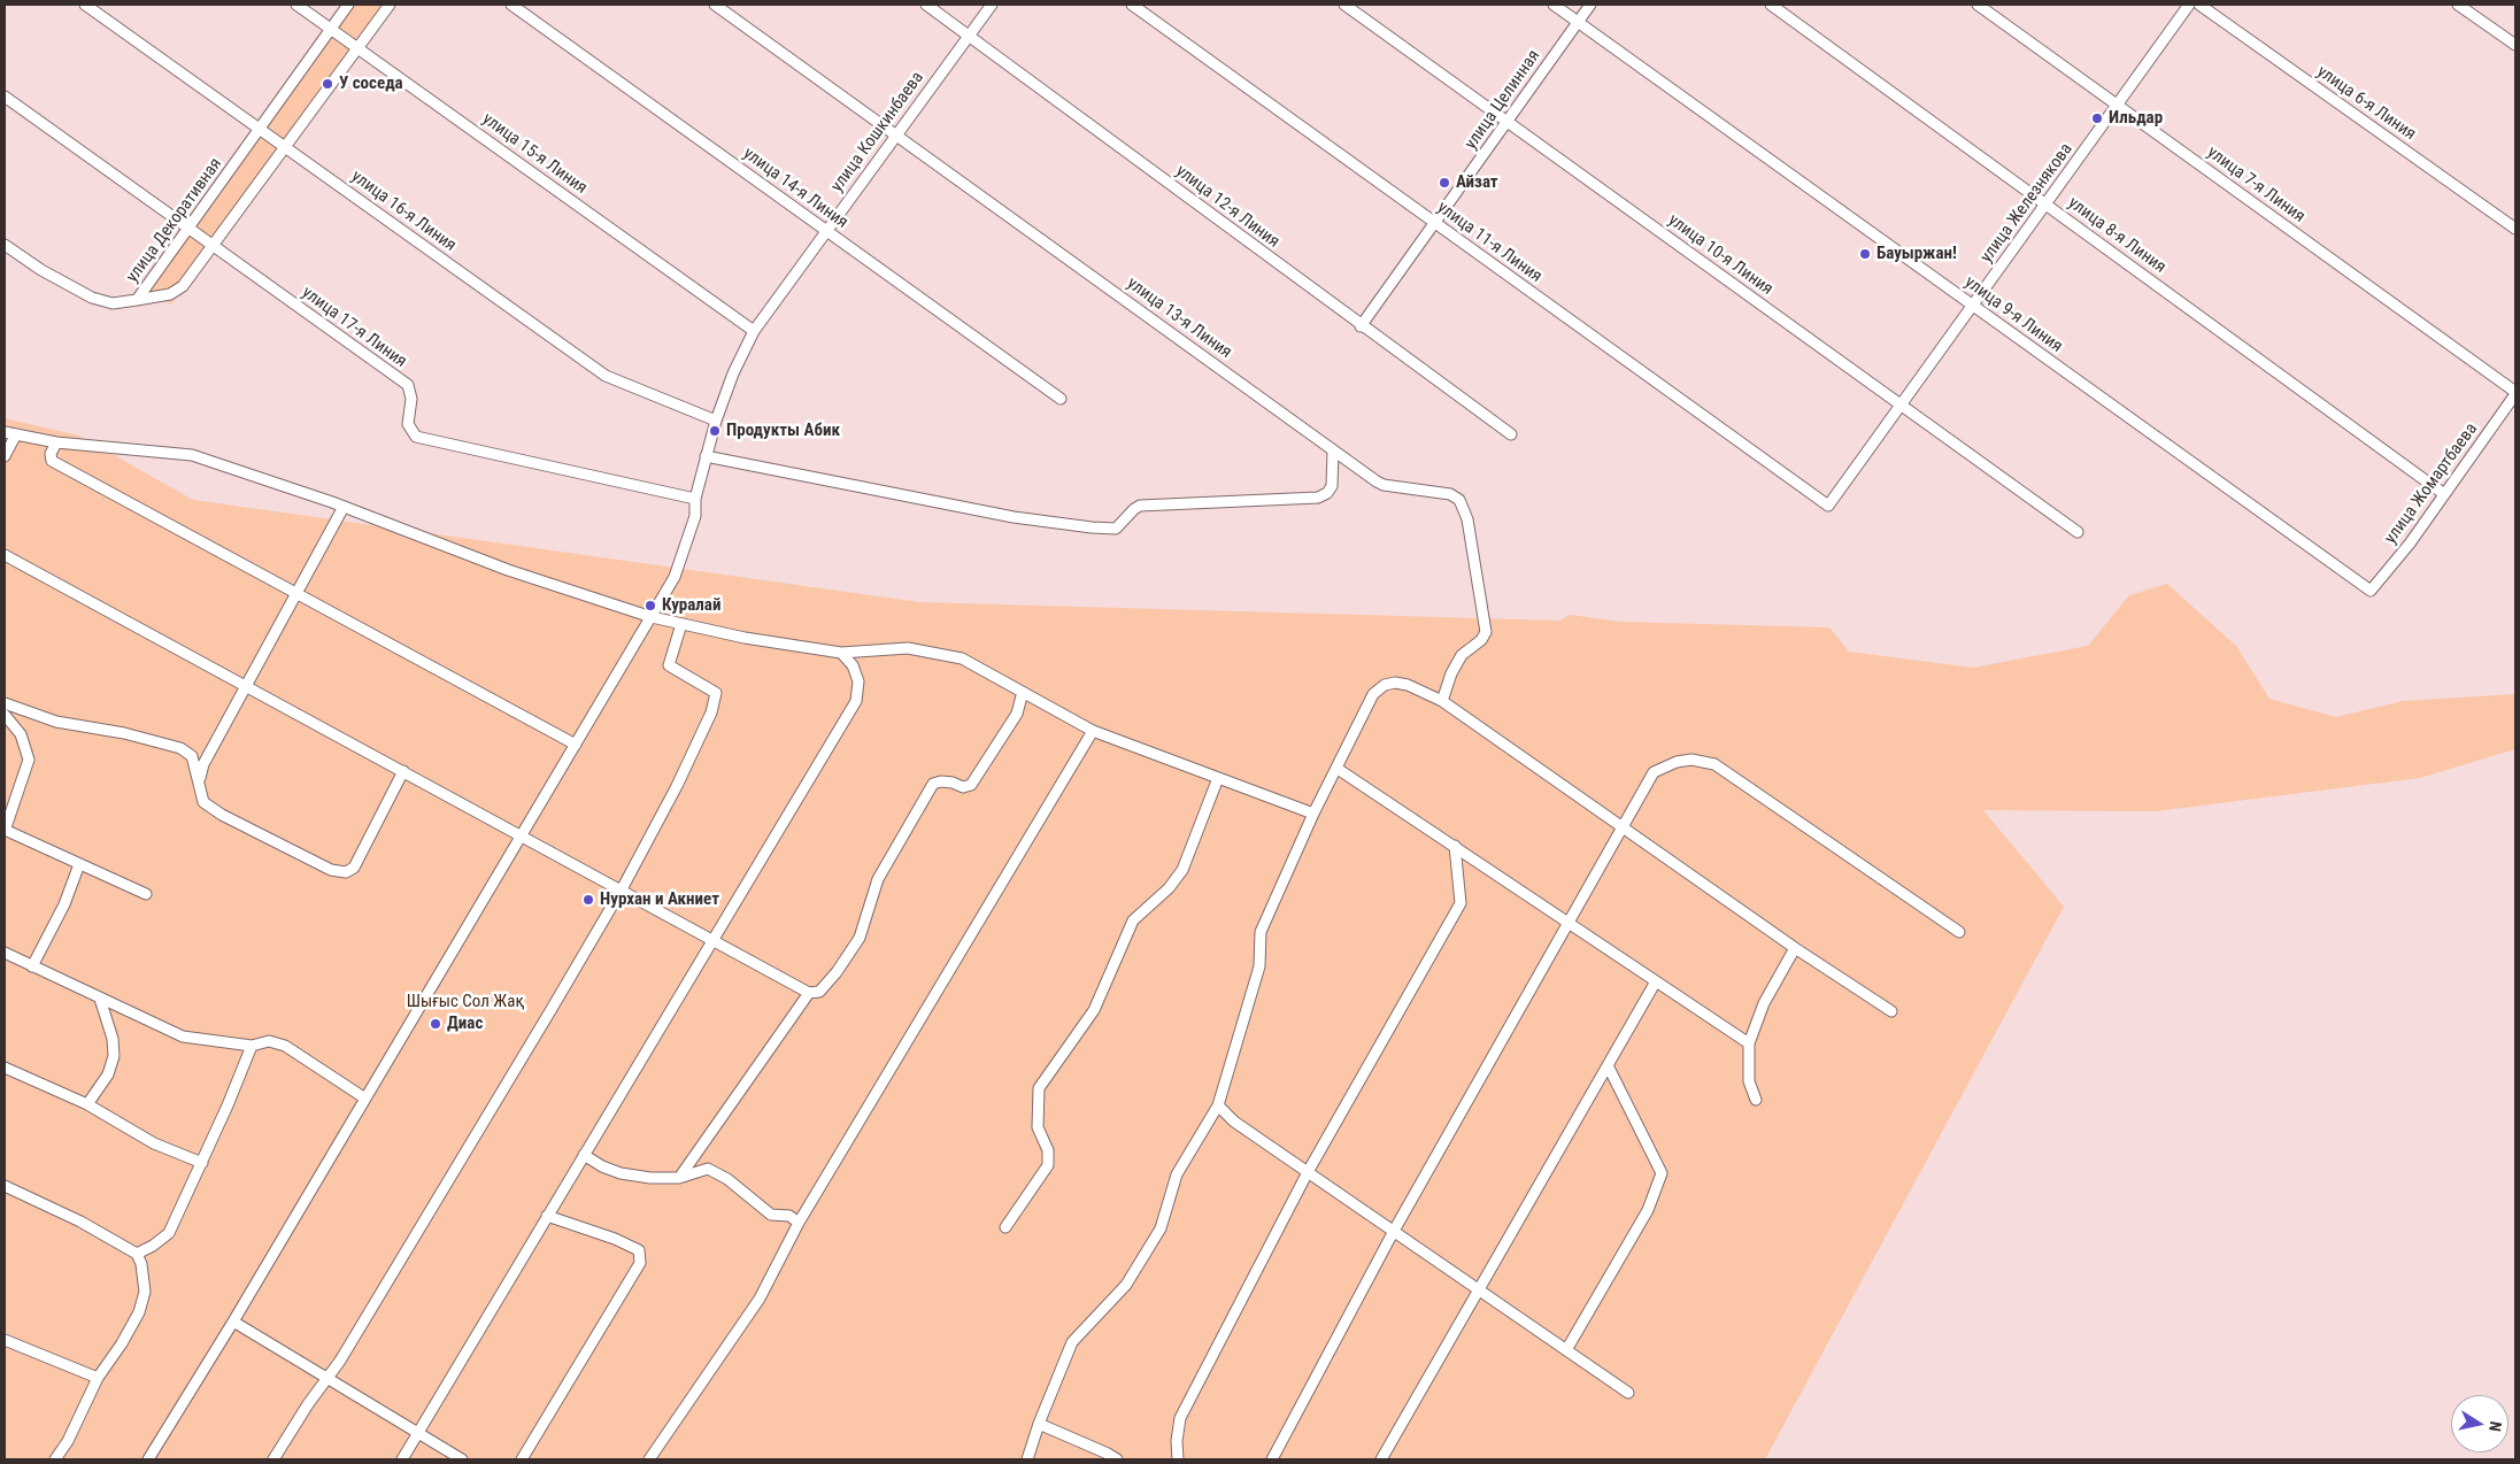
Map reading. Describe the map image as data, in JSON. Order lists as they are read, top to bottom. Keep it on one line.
{"streets":{"street":["улица Целинная","улица 6-я Линия","улица Кошкинбаева","улица 15-я Линия","улица 7-я Линия","улица 14-я Линия","улица Железнякова","улица 12-я Линия","улица 16-я Линия","улица Декоративная","улица 8-я Линия","улица 11-я Линия","улица 10-я Линия","улица 9-я Линия","улица 13-я Линия","улица 17-я Линия","улица Жомартбаева"]},"crossings":[["улица Целинная","улица 12-я Линия"],["улица Целинная","улица 11-я Линия"],["улица Целинная","улица 10-я Линия"],["улица Целинная","улица 9-я Линия"],["улица Кошкинбаева","улица 15-я Линия"],["улица Кошкинбаева","улица 14-я Линия"],["улица Кошкинбаева","улица 12-я Линия"],["улица Кошкинбаева","улица 16-я Линия"],["улица Кошкинбаева","улица 13-я Линия"],["улица Кошкинбаева","улица 17-я Линия"],["улица 15-я Линия","улица Декоративная"],["улица 7-я Линия","улица Железнякова"],["улица 7-я Линия","улица Жомартбаева"],["улица Железнякова","улица 8-я Линия"],["улица Железнякова","улица 11-я Линия"],["улица Железнякова","улица 10-я Линия"],["улица Железнякова","улица 9-я Линия"],["улица 16-я Линия","улица Декоративная"],["улица Декоративная","улица 17-я Линия"],["улица 8-я Линия","улица Жомартбаева"],["улица 9-я Линия","улица Жомартбаева"]],"parks":["Шығыс Сол Жақ"],"places":["У соседа","Ильдар","Айзат","Бауыржан!","Продукты Абик","Куралай","Нурхан и Акниет","Диас"],"north":"right"}
